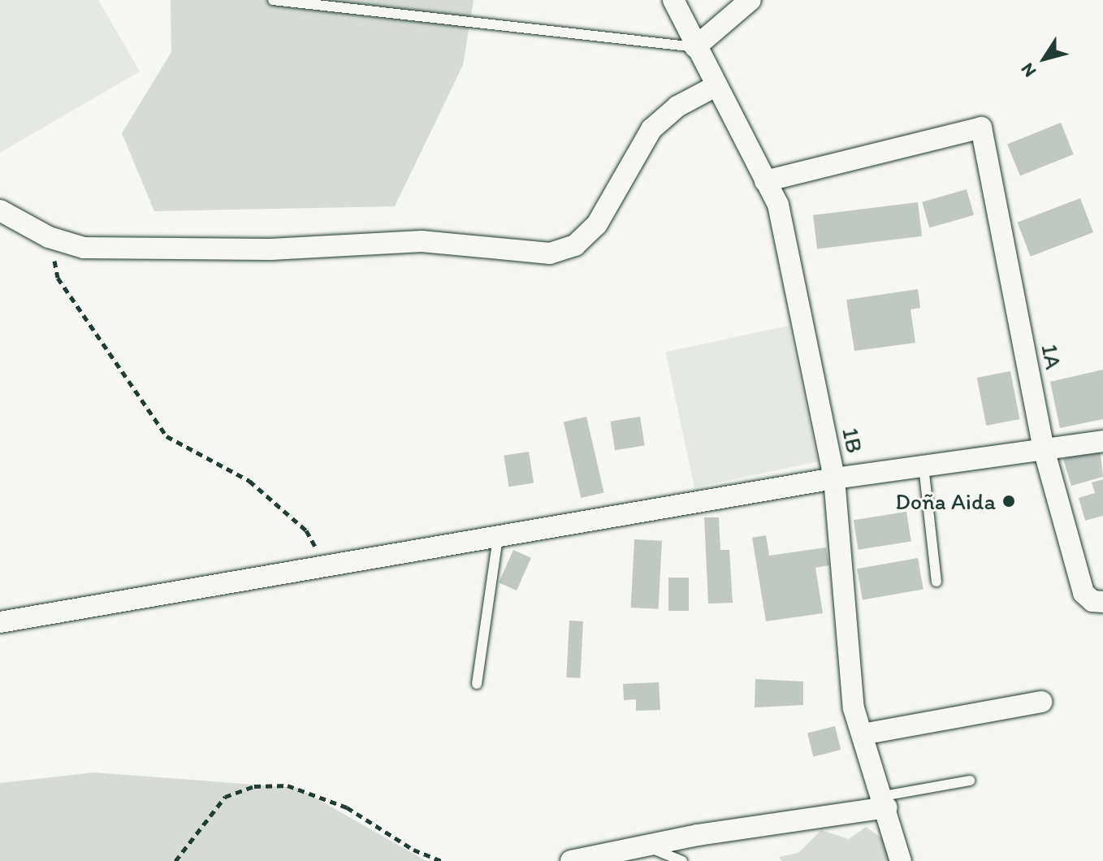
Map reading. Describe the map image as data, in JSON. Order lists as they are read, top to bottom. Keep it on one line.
{"streets":{"street":["1A","1B"]},"crossings":[["1A","1B"]],"places":["Doña Aida"],"north":"bottom left"}
